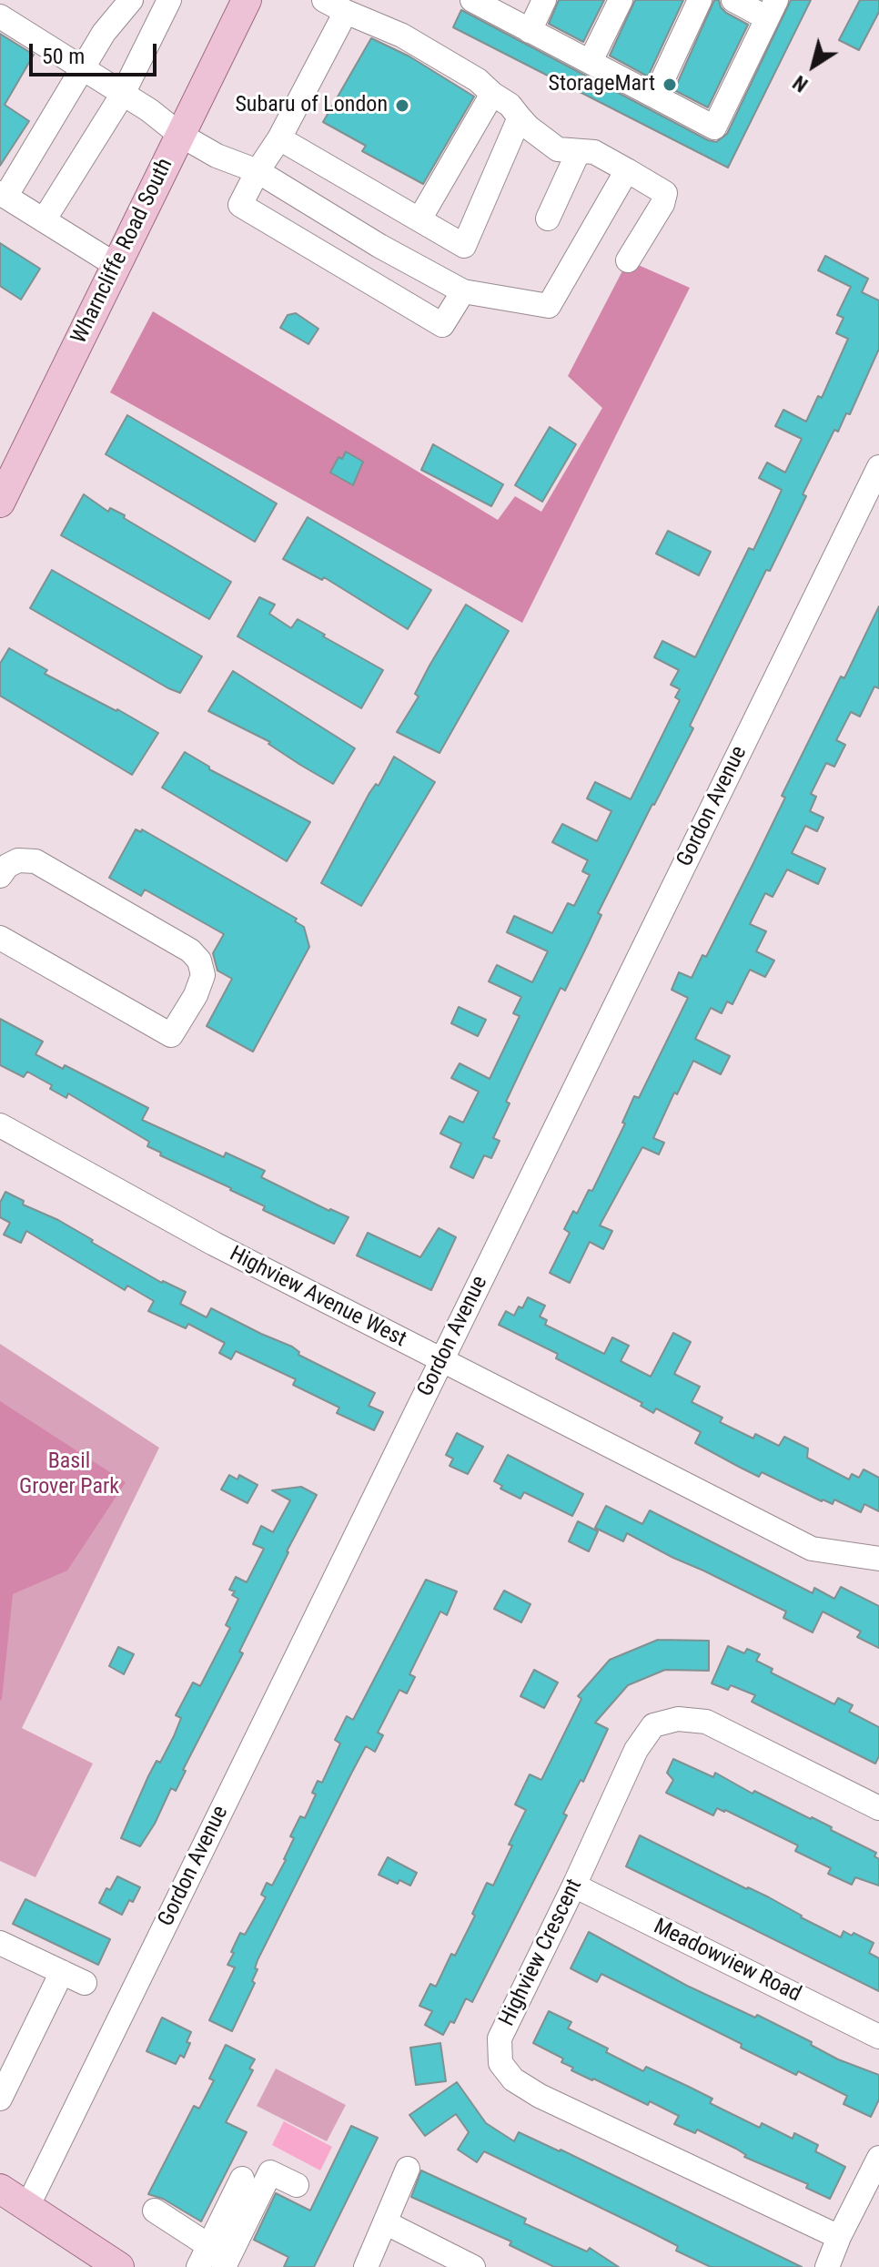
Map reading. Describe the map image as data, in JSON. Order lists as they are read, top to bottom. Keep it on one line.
{"streets":{"main road":["Wharncliffe Road South"],"street":["Gordon Avenue","Highview Avenue West","Highview Crescent","Meadowview Road"]},"crossings":[["Gordon Avenue","Highview Avenue West"],["Highview Crescent","Meadowview Road"]],"parks":["Basil Grover Park"],"places":["StorageMart","Subaru of London"],"scale_bar":"50 m","north":"bottom left"}
